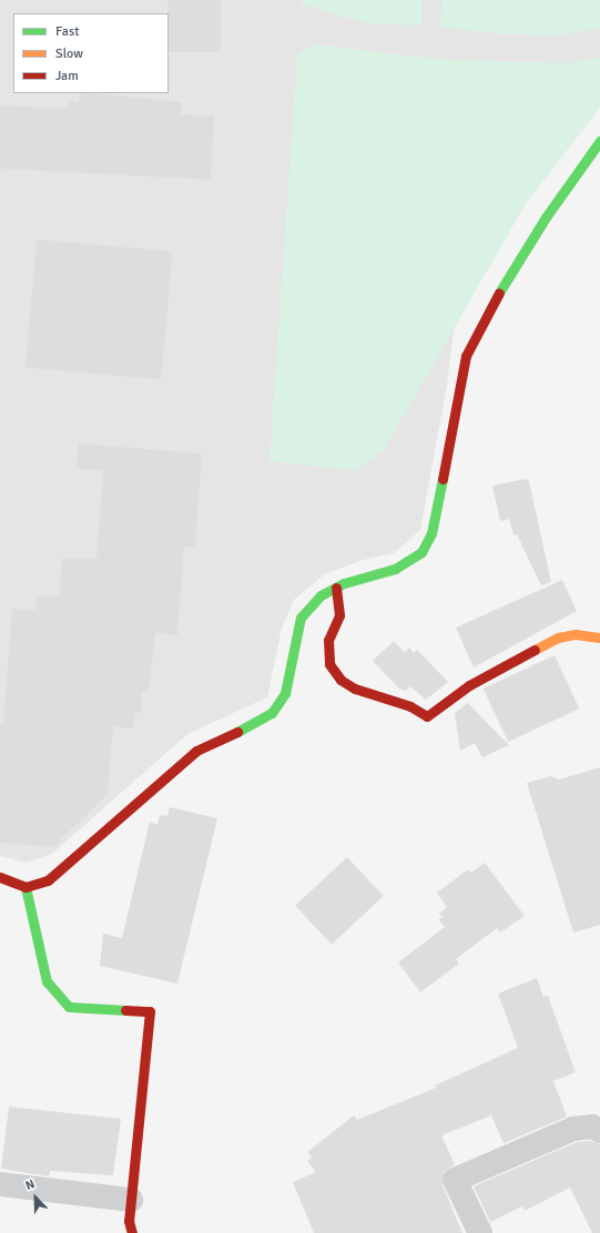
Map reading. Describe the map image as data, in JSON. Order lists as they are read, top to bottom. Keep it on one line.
{"legend":["Fast","Slow","Jam"],"north":"top left"}
